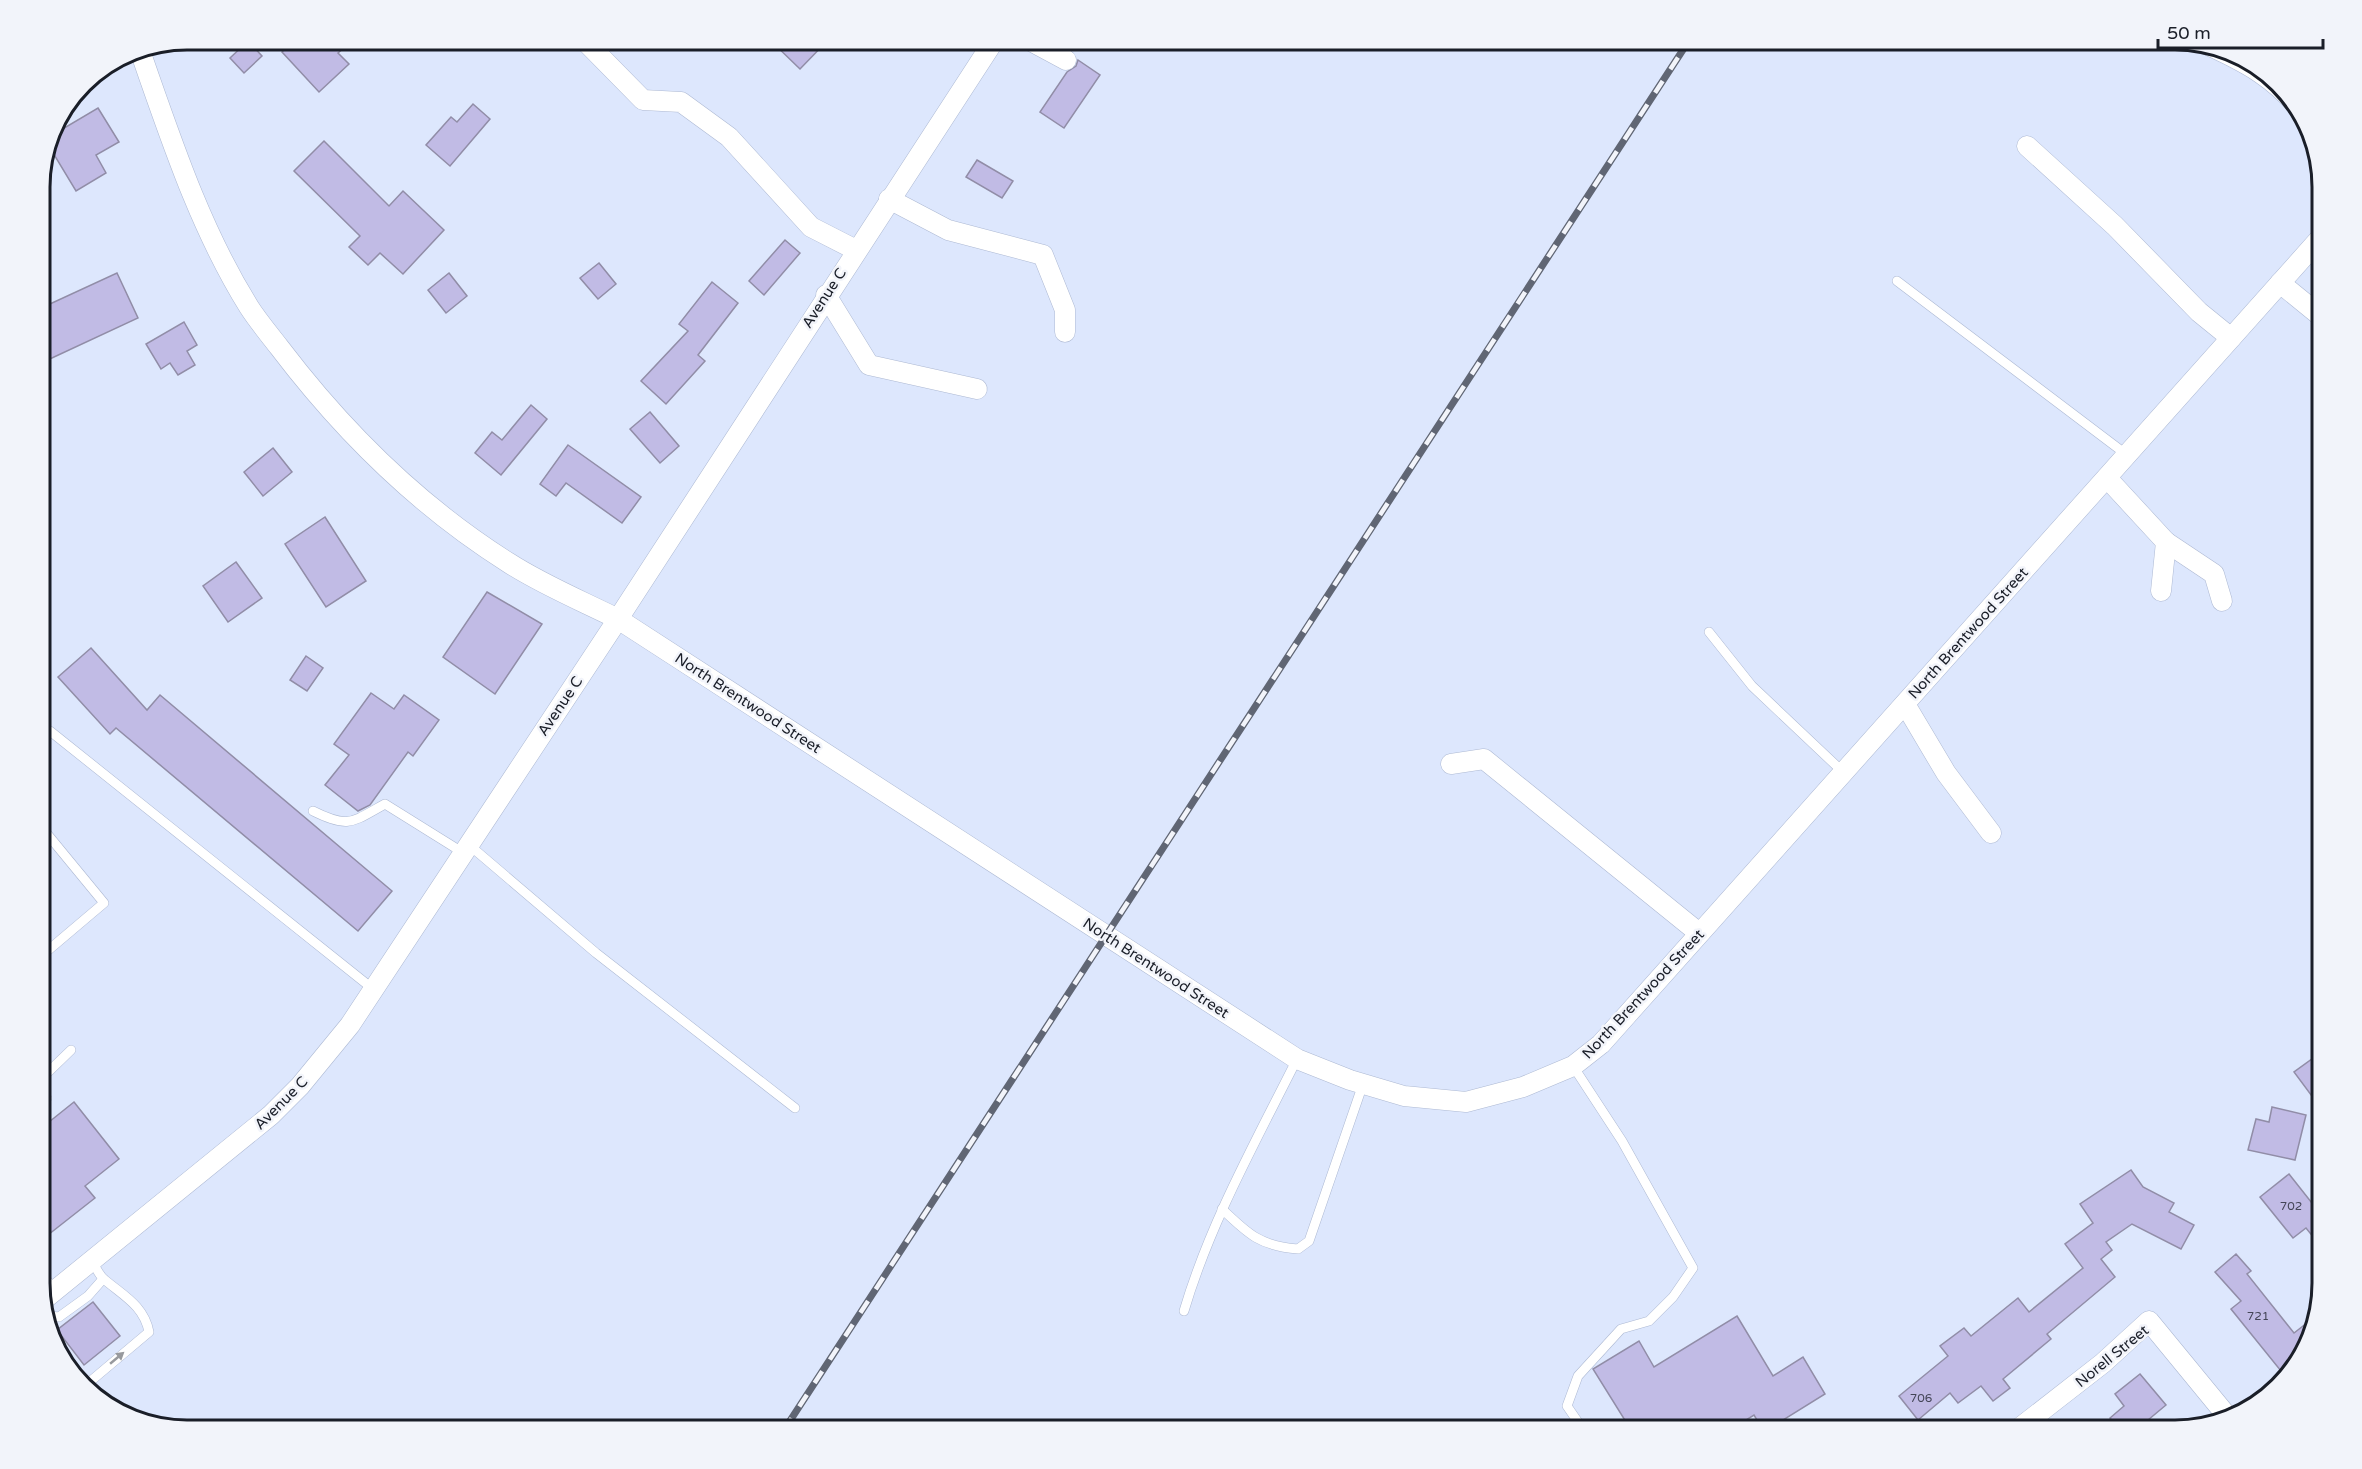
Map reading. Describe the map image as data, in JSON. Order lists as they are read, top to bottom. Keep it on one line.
{"streets":{"street":["Avenue C","North Brentwood Street","Norell Street"]},"crossings":[["Avenue C","North Brentwood Street"]],"house_numbers":["702","721","706"],"scale_bar":"50 m"}
